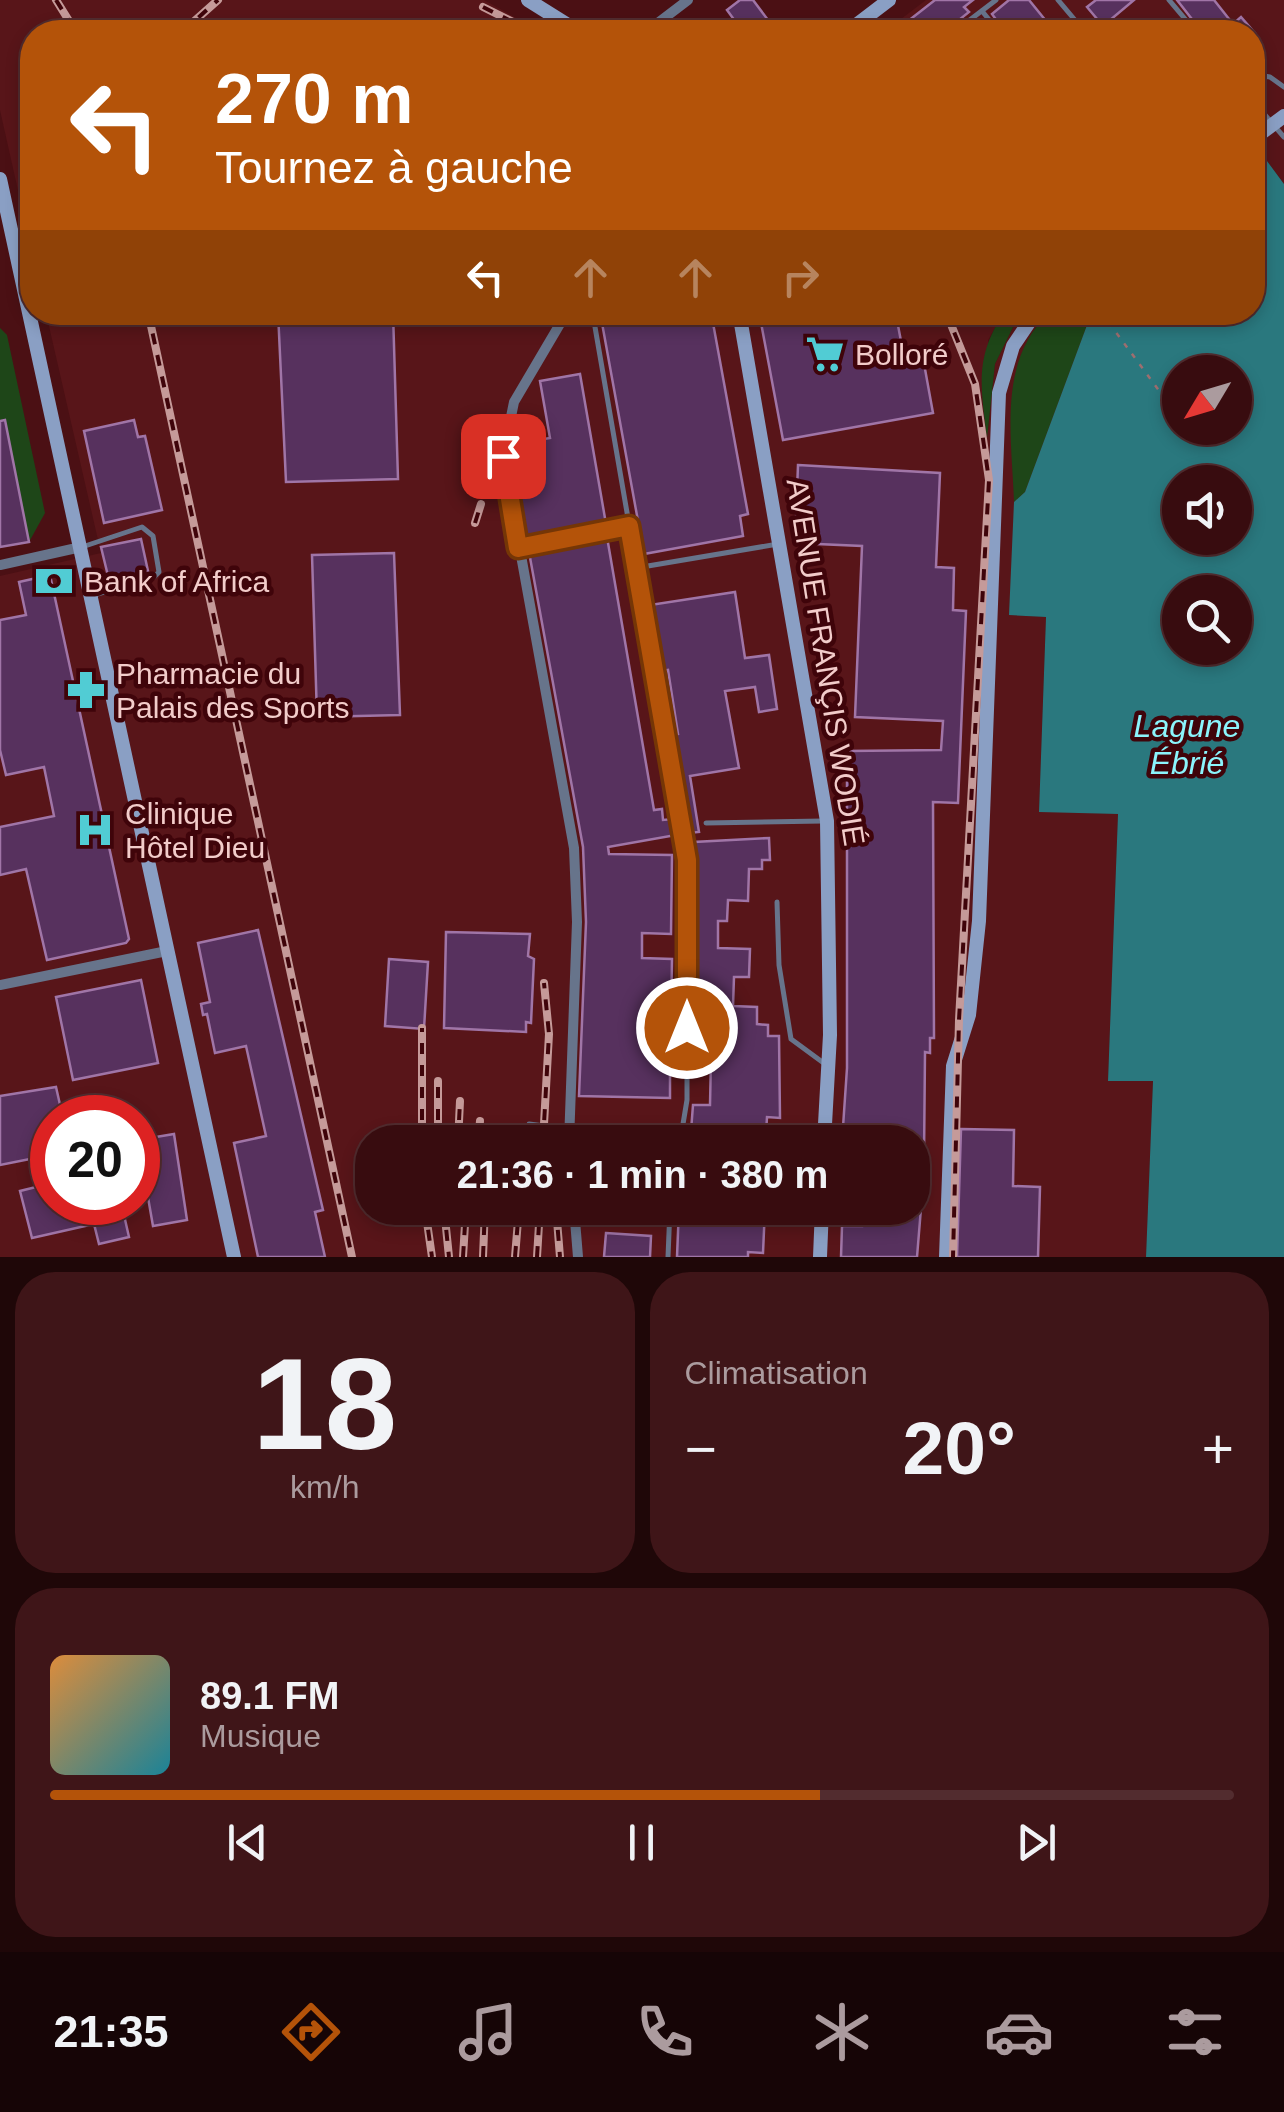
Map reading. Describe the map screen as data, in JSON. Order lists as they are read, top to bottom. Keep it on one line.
{"streets":{"main road":["AVENUE FRANÇIS WODIÉ"]},"water":["Lagune Ébrié"],"places":{"supermarket":["Bolloré"],"bank":["Bank of Africa"],"pharmacy":["Pharmacie du Palais des Sports"],"hospital":["Clinique Hôtel Dieu"]},"north":"bottom left","page":{"turn":["270 m","Tournez à gauche"],"limit":"20","trip":"21:36 · 1 min · 380 m","tile":[["18","km/h"],"Climatisation"],"heat":["−","20°","+"],"song":["89.1 FM","Musique"],"tabs":"21:35"}}
